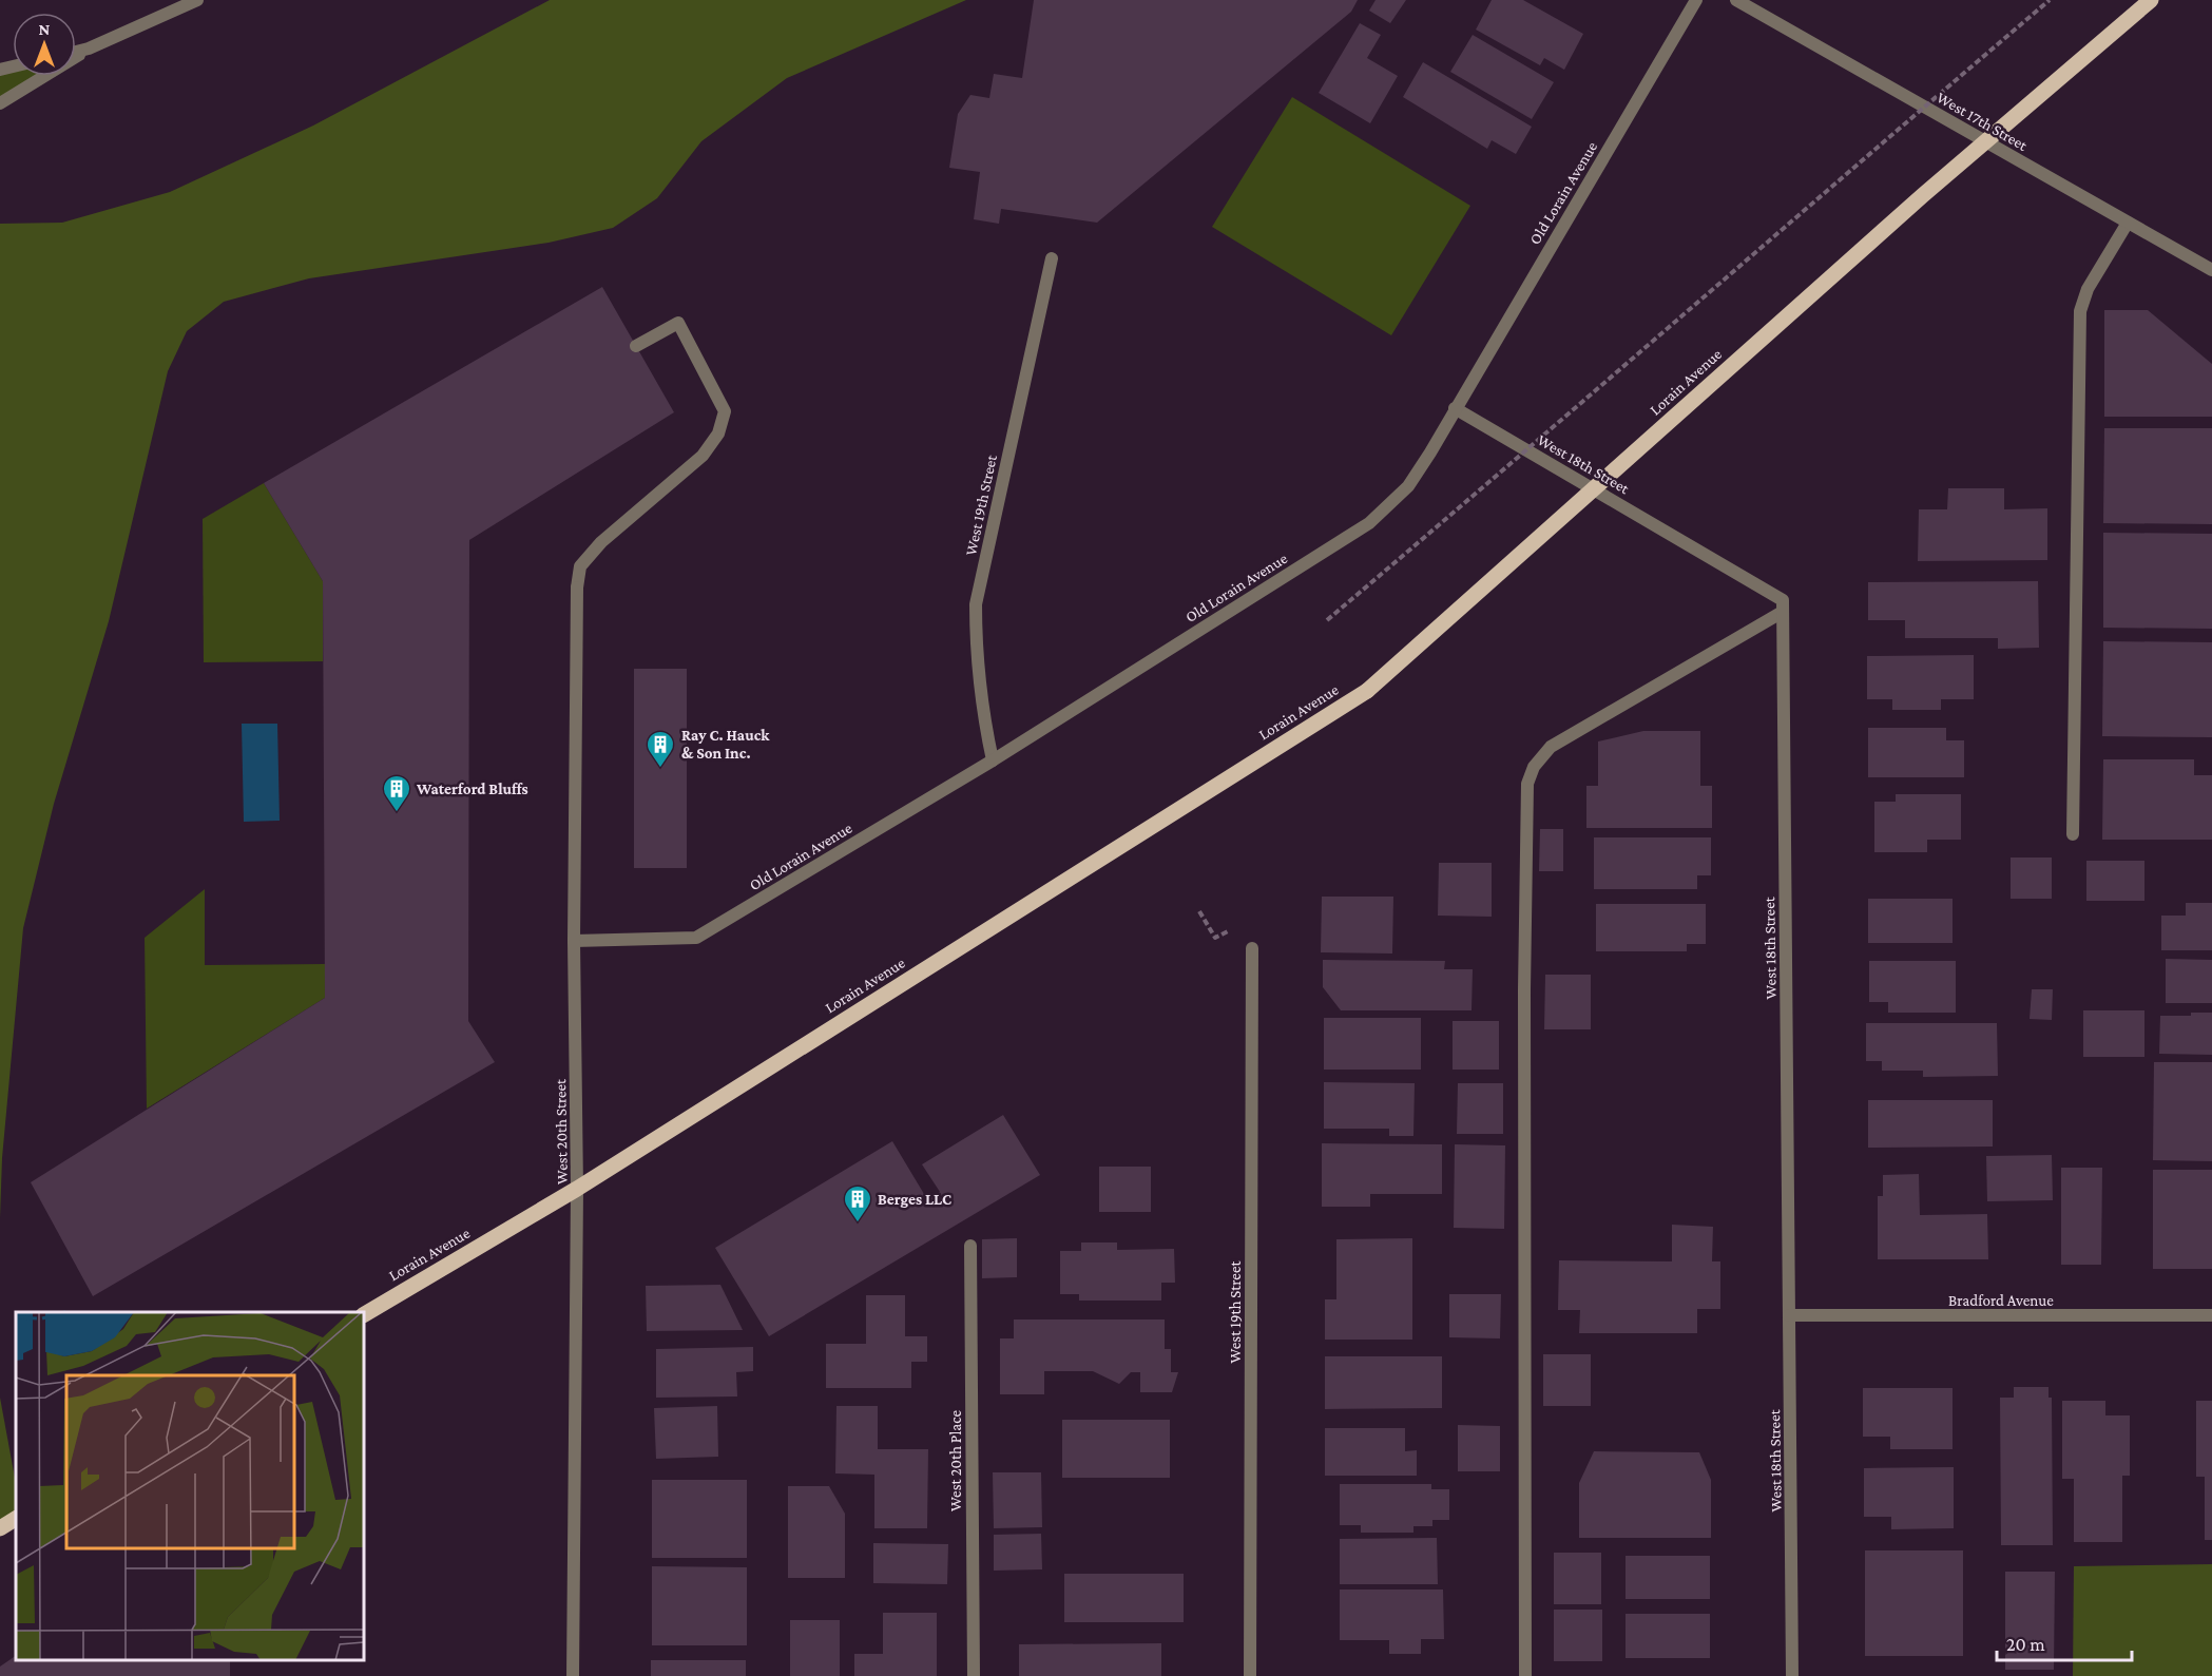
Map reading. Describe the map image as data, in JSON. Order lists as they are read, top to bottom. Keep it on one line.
{"streets":{"main road":["Lorain Avenue"],"street":["West 17th Street","Old Lorain Avenue","West 18th Street","West 19th Street","West 20th Street","Bradford Avenue","West 20th Place"]},"crossings":[["Old Lorain Avenue","West 18th Street"],["Old Lorain Avenue","West 19th Street"],["Old Lorain Avenue","West 20th Street"],["Lorain Avenue","West 20th Street"],["West 18th Street","Bradford Avenue"]],"places":{"building":["Ray C. Hauck & Son Inc.","Waterford Bluffs","Berges LLC"]},"scale_bar":"20 m","north":"top"}
